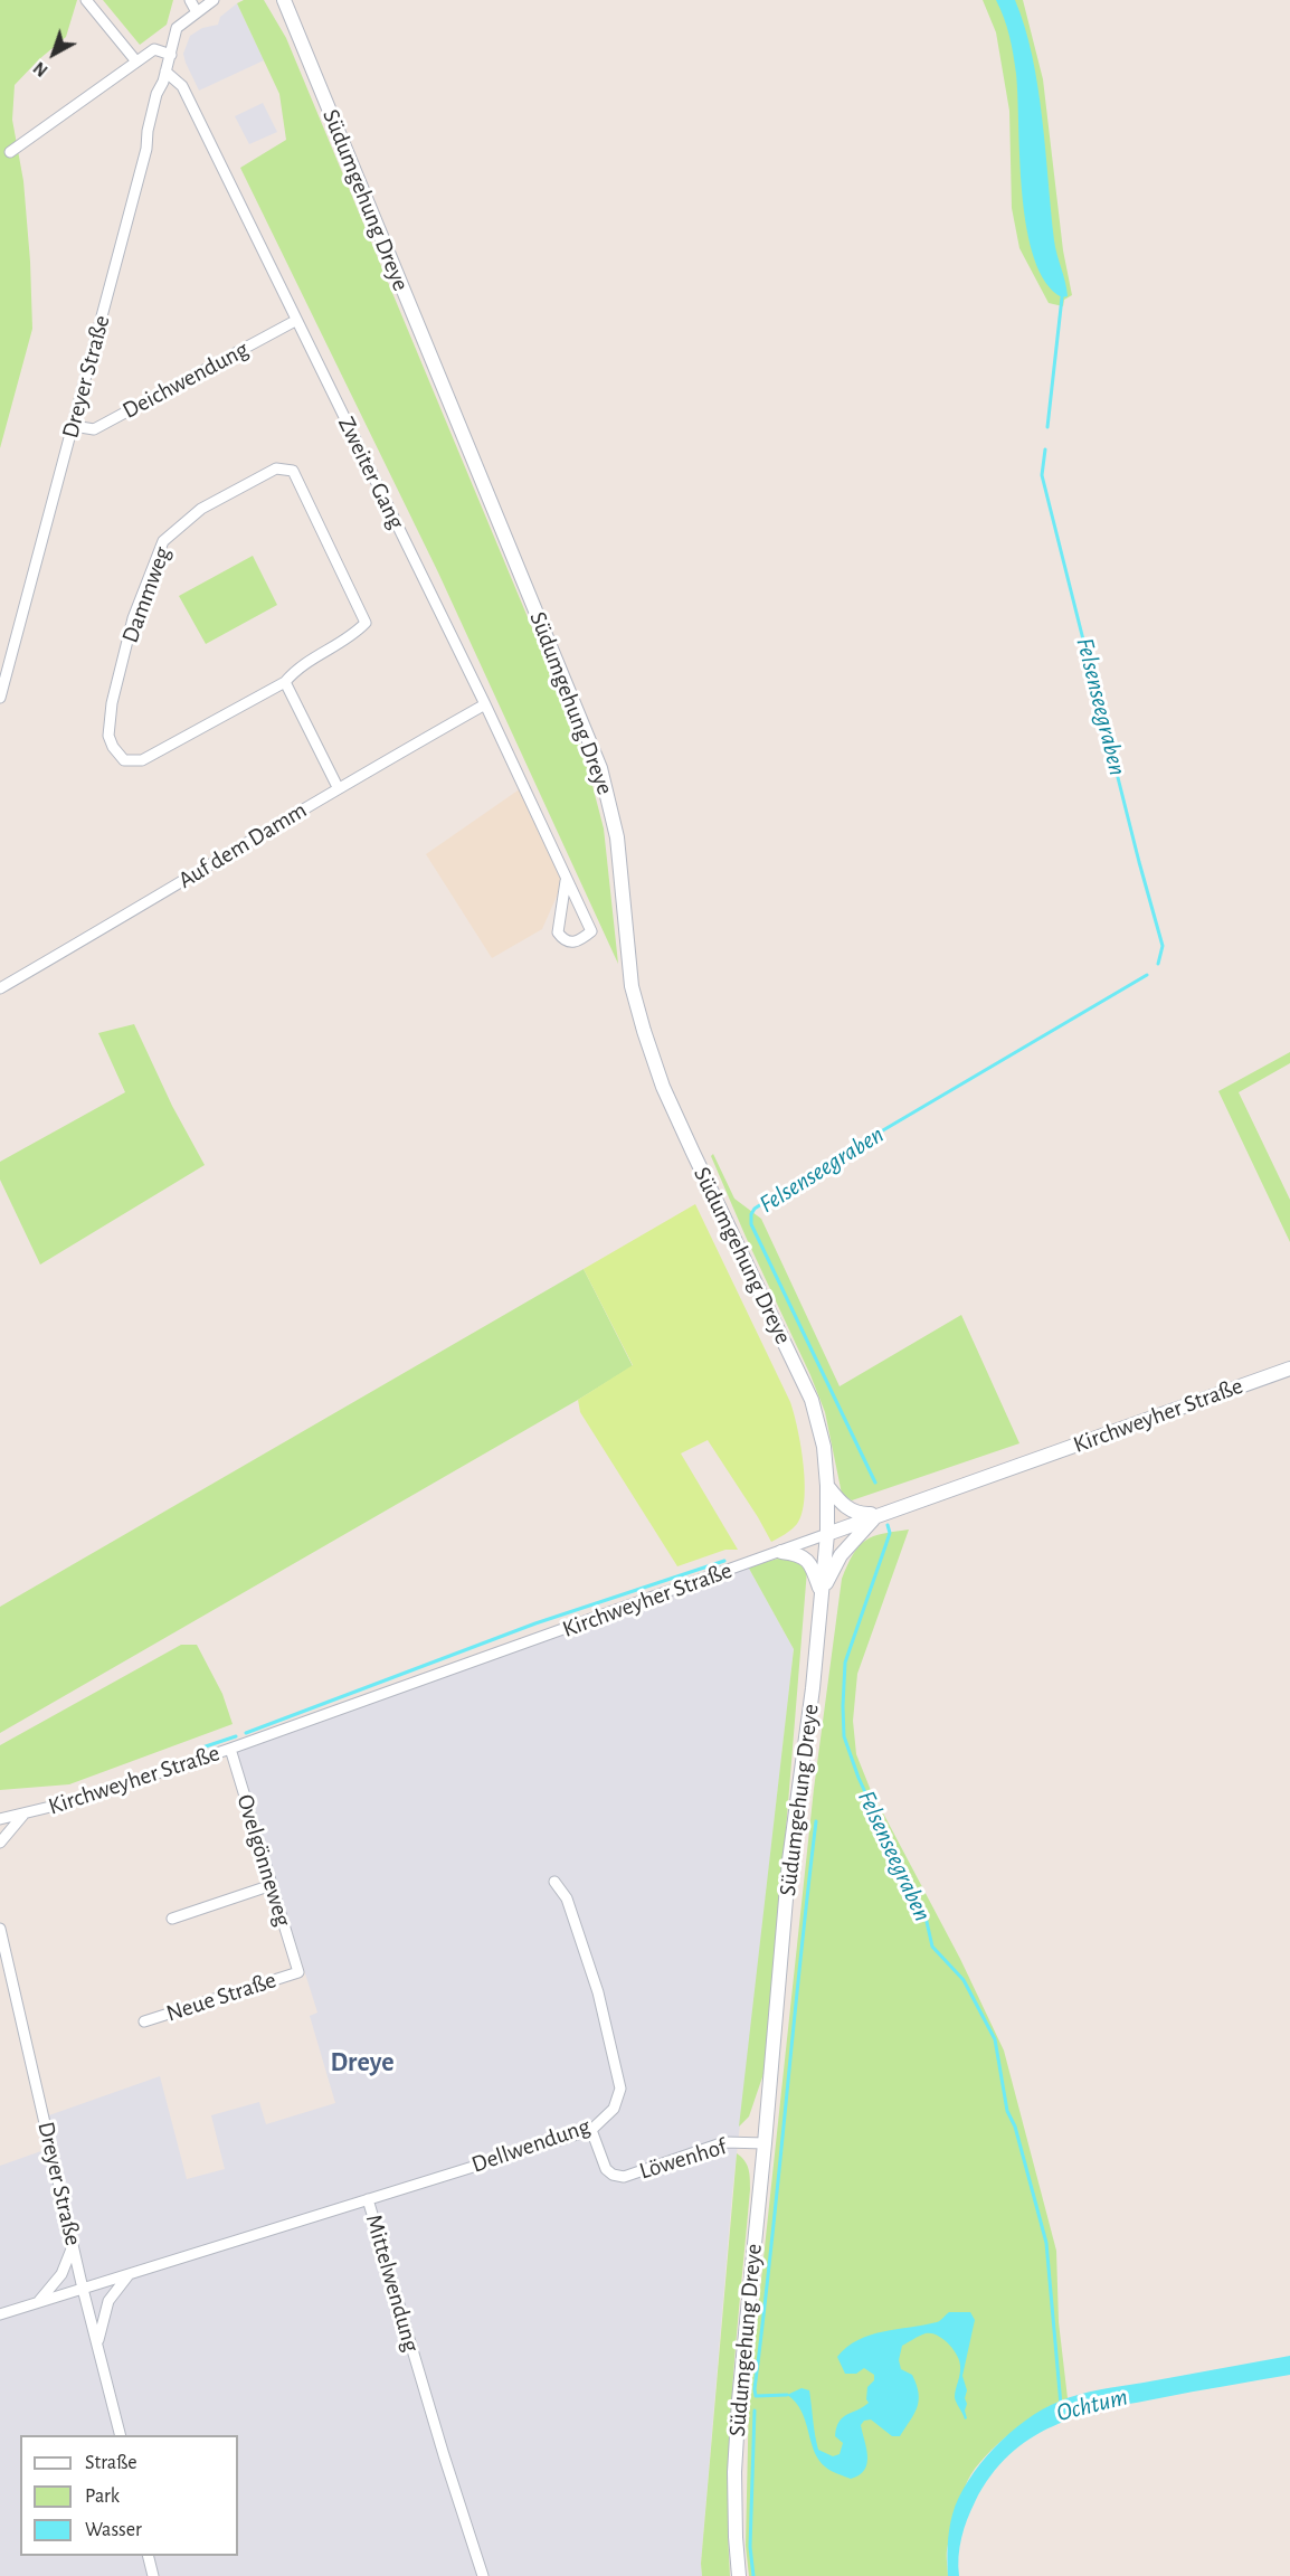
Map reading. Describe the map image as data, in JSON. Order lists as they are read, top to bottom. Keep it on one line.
{"streets":{"main road":["Südumgehung Dreye","Kirchweyher Straße"],"street":["Dreyer Straße","Deichwendung","Zweiter Gang","Dammweg","Auf dem Damm","Ovelgönneweg","Neue Straße","Dellwendung","Löwenhof","Mittelwendung"]},"crossings":[["Südumgehung Dreye","Kirchweyher Straße"],["Südumgehung Dreye","Löwenhof"],["Dreyer Straße","Deichwendung"],["Dreyer Straße","Zweiter Gang"],["Dreyer Straße","Mittelwendung"],["Deichwendung","Zweiter Gang"],["Zweiter Gang","Auf dem Damm"],["Kirchweyher Straße","Ovelgönneweg"],["Ovelgönneweg","Neue Straße"],["Dellwendung","Löwenhof"],["Dellwendung","Mittelwendung"]],"districts":["Dreye"],"water":["Felsenseegraben","Ochtum"],"legend":["Straße","Park","Wasser"],"north":"bottom left"}
